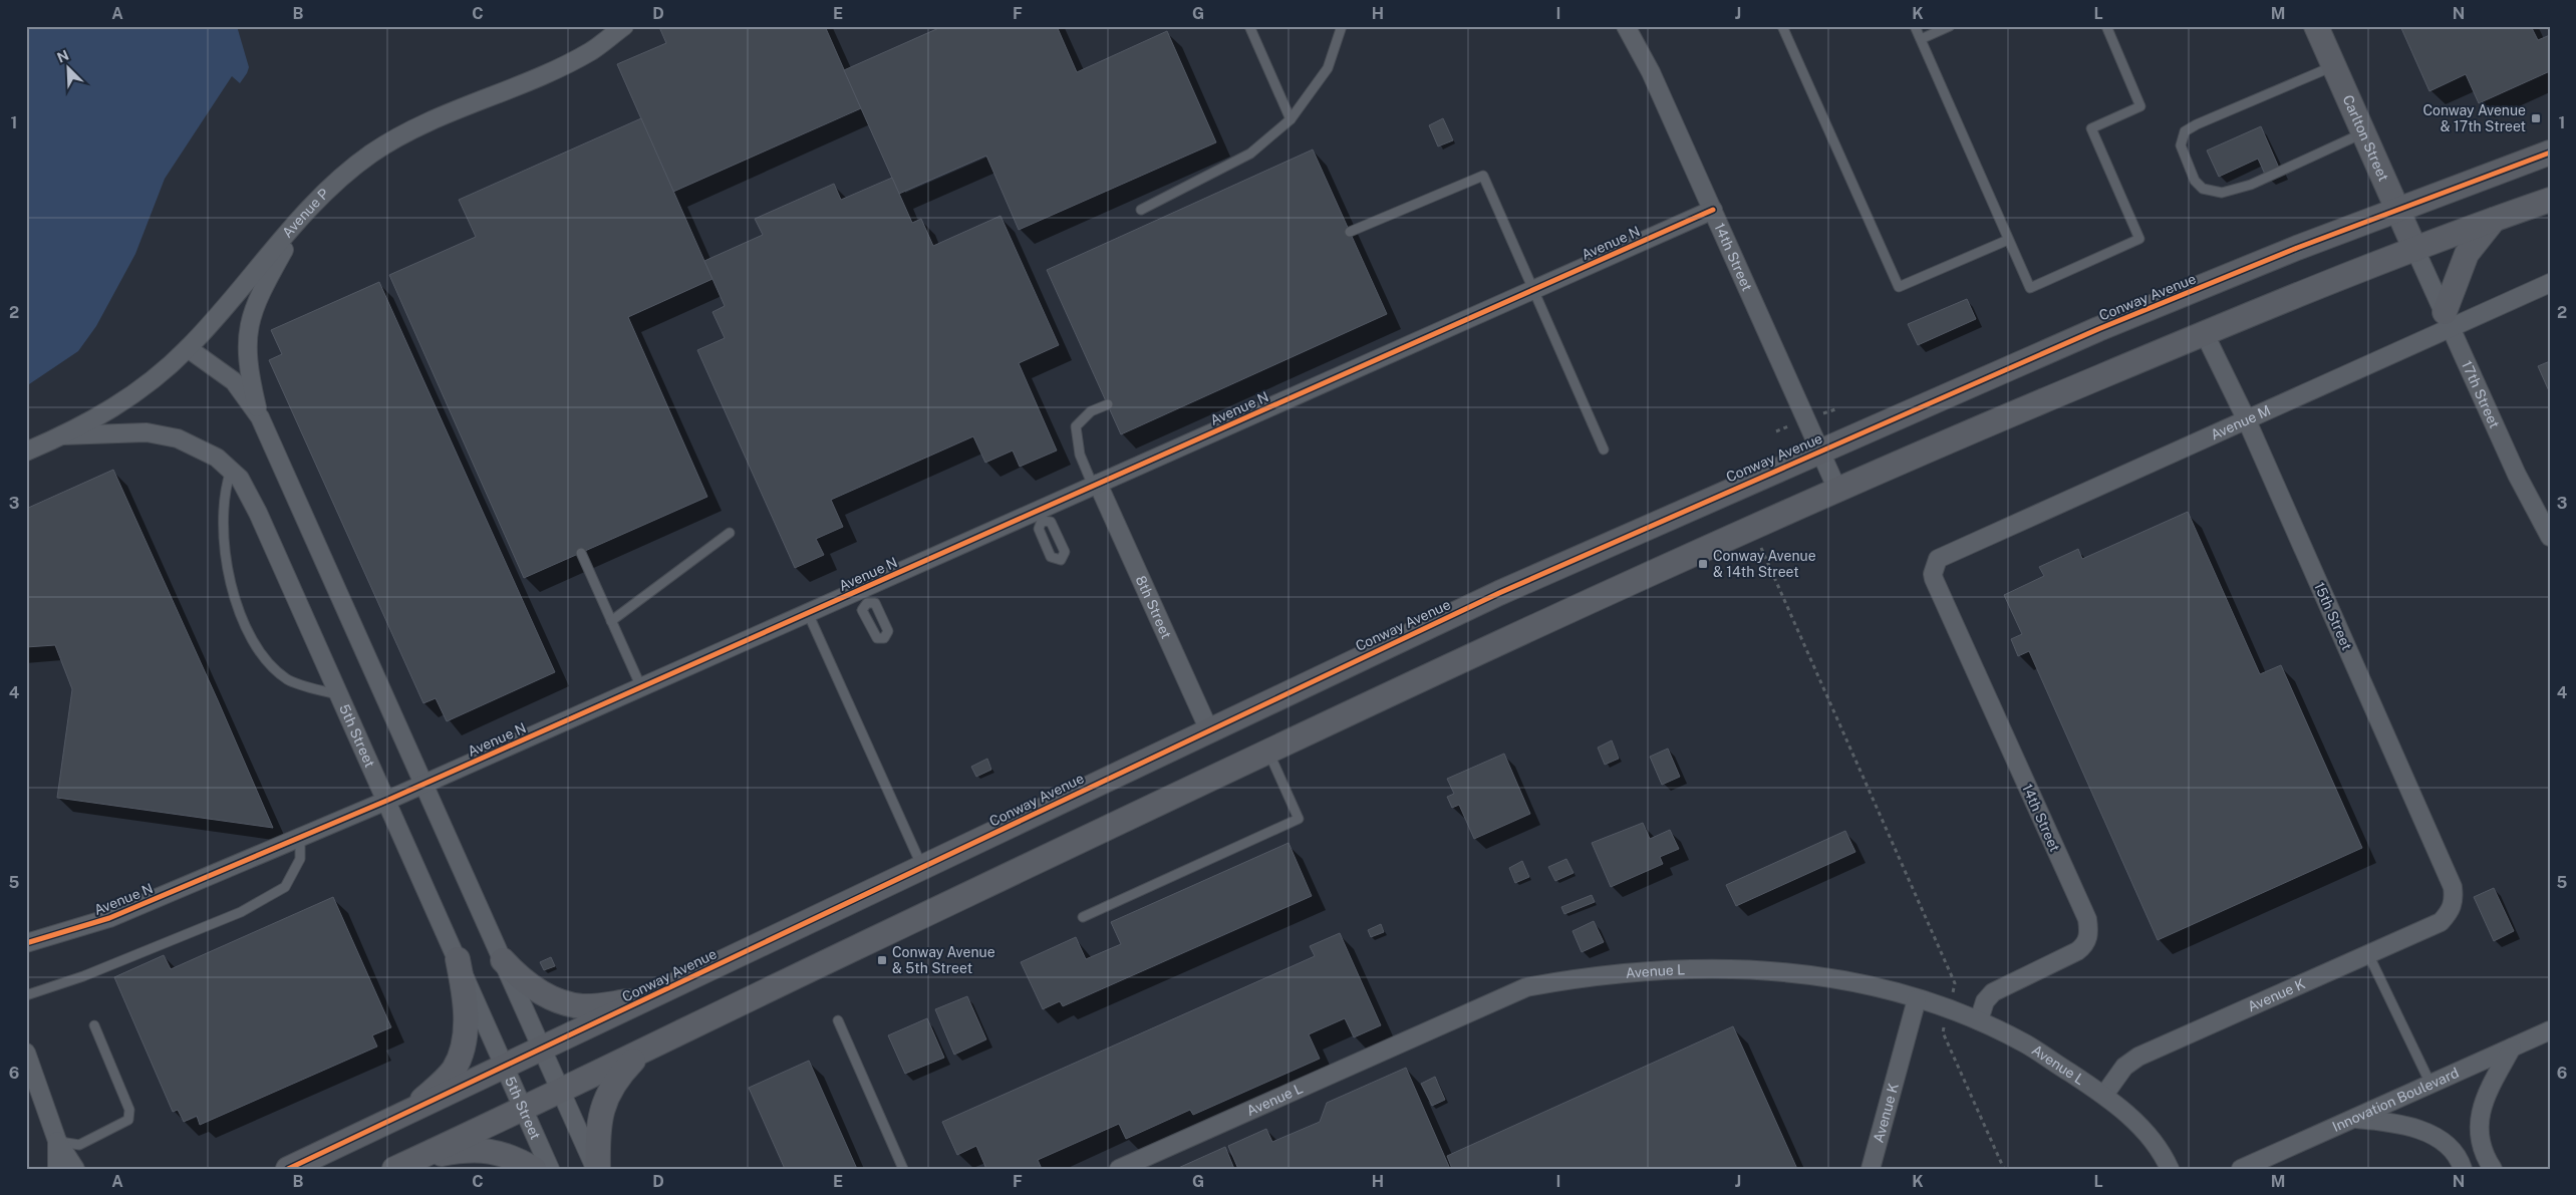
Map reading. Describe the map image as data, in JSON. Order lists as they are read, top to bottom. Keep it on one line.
{"streets":{"street":["Carlton Street","Avenue P","Avenue N","14th Street","Conway Avenue","17th Street","Avenue M","8th Street","15th Street","5th Street","Avenue L","Avenue K","Innovation Boulevard"]},"crossings":[["Carlton Street","Conway Avenue"],["Carlton Street","17th Street"],["Avenue P","5th Street"],["Avenue N","14th Street"],["Avenue N","8th Street"],["Avenue N","5th Street"],["14th Street","Conway Avenue"],["14th Street","Avenue M"],["14th Street","Avenue L"],["Conway Avenue","8th Street"],["Conway Avenue","5th Street"],["17th Street","Avenue M"],["Avenue M","15th Street"],["15th Street","Avenue K"],["Avenue L","Avenue K"]],"places":{"transit":["Conway Avenue & 17th Street","Conway Avenue & 14th Street","Conway Avenue & 5th Street"]},"north":"top left","grid":{"columns":["A","B","C","D","E","F","G","H","I","J","K","L","M","N"],"rows":["1","2","3","4","5","6"]}}
